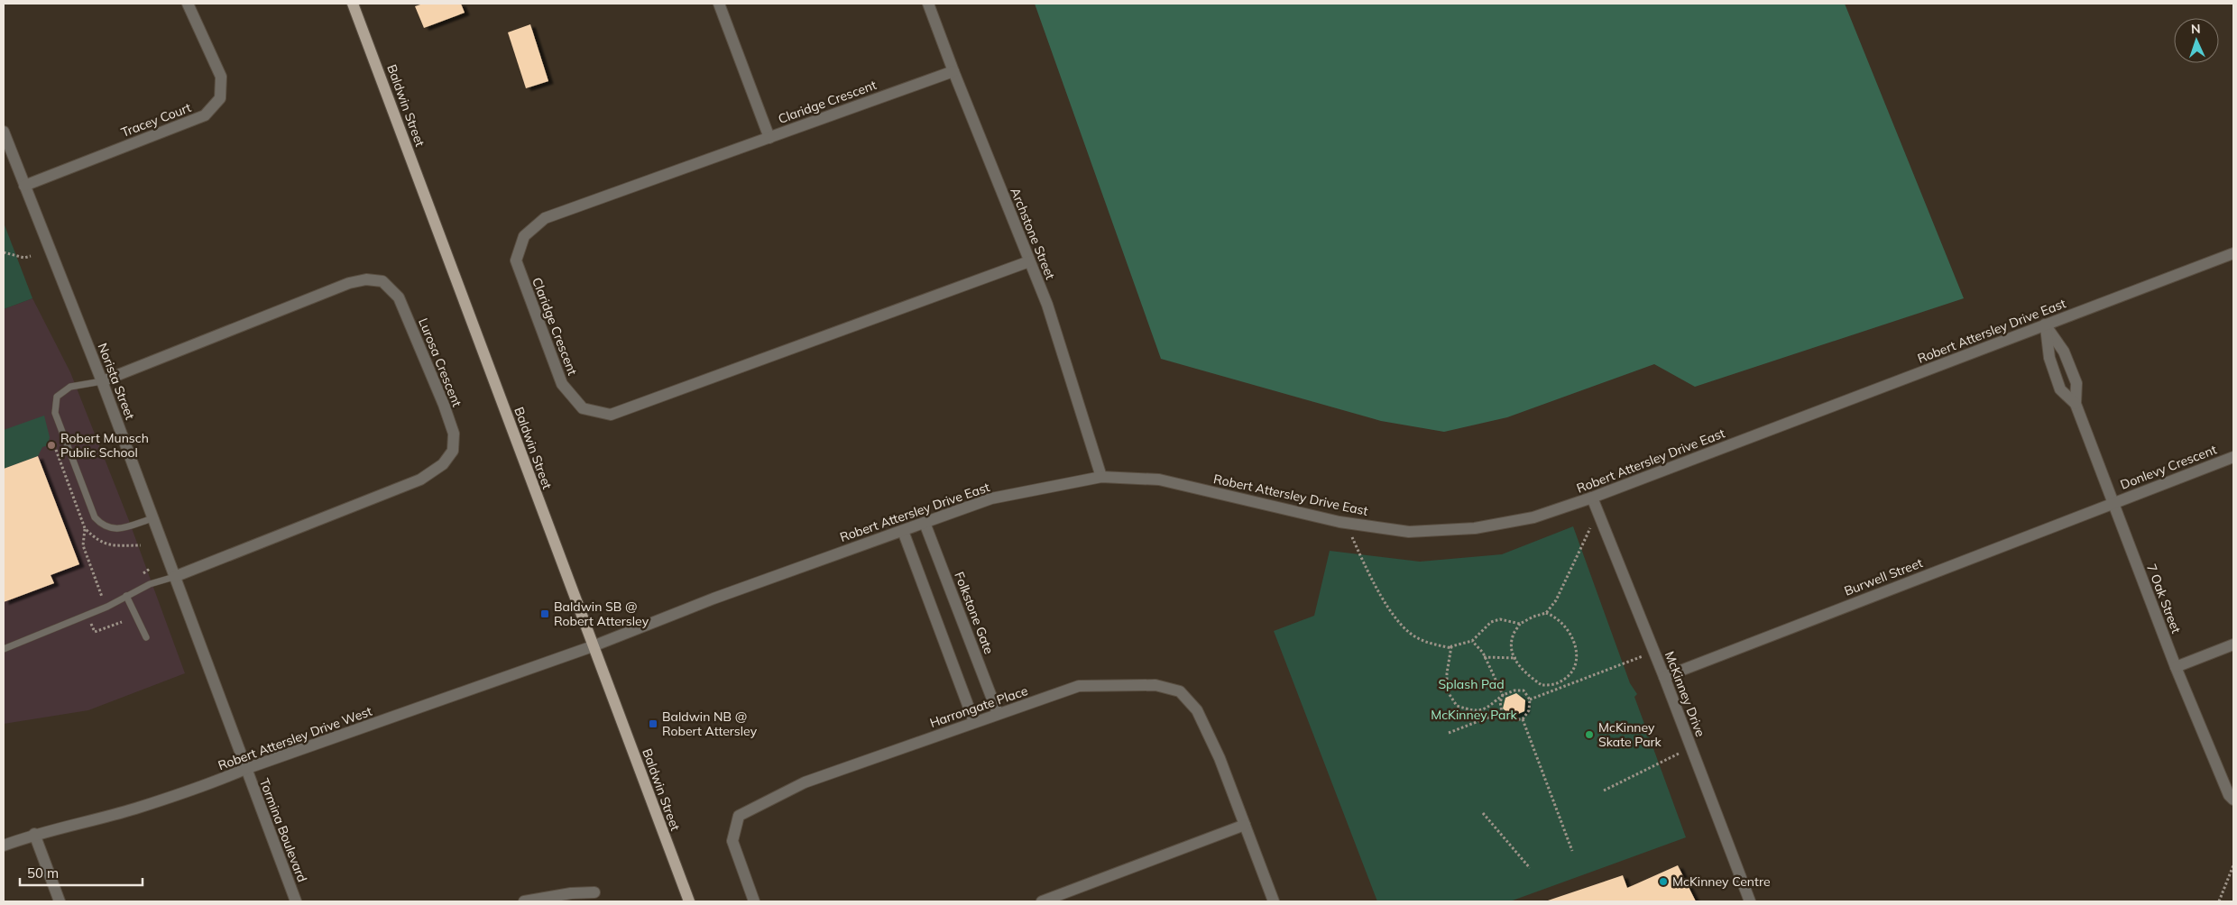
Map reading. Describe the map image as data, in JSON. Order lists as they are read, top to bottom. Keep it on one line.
{"streets":{"main road":["Baldwin Street"],"street":["Claridge Crescent","Tracey Court","Archstone Street","Robert Attersley Drive East","Lurosa Crescent","Norista Street","Donlevy Crescent","Burwell Street","7 Oak Street","Folkstone Gate","McKinney Drive","Harrongate Place","Robert Attersley Drive West","Tormina Boulevard"]},"crossings":[["Claridge Crescent","Archstone Street"],["Baldwin Street","Robert Attersley Drive East"],["Baldwin Street","Robert Attersley Drive West"],["Tracey Court","Norista Street"],["Archstone Street","Robert Attersley Drive East"],["Robert Attersley Drive East","7 Oak Street"],["Robert Attersley Drive East","Folkstone Gate"],["Robert Attersley Drive East","McKinney Drive"],["Robert Attersley Drive East","Robert Attersley Drive West"],["Lurosa Crescent","Norista Street"],["Norista Street","Robert Attersley Drive West"],["Norista Street","Tormina Boulevard"],["Donlevy Crescent","Burwell Street"],["Donlevy Crescent","7 Oak Street"],["Burwell Street","7 Oak Street"],["Burwell Street","McKinney Drive"],["Folkstone Gate","Harrongate Place"],["Robert Attersley Drive West","Tormina Boulevard"]],"parks":["Splash Pad","McKinney Park"],"places":{"other":["Robert Munsch Public School","McKinney Skate Park","McKinney Centre"],"transit":["Baldwin SB @ Robert Attersley","Baldwin NB @ Robert Attersley"]},"scale_bar":"50 m","north":"top"}
